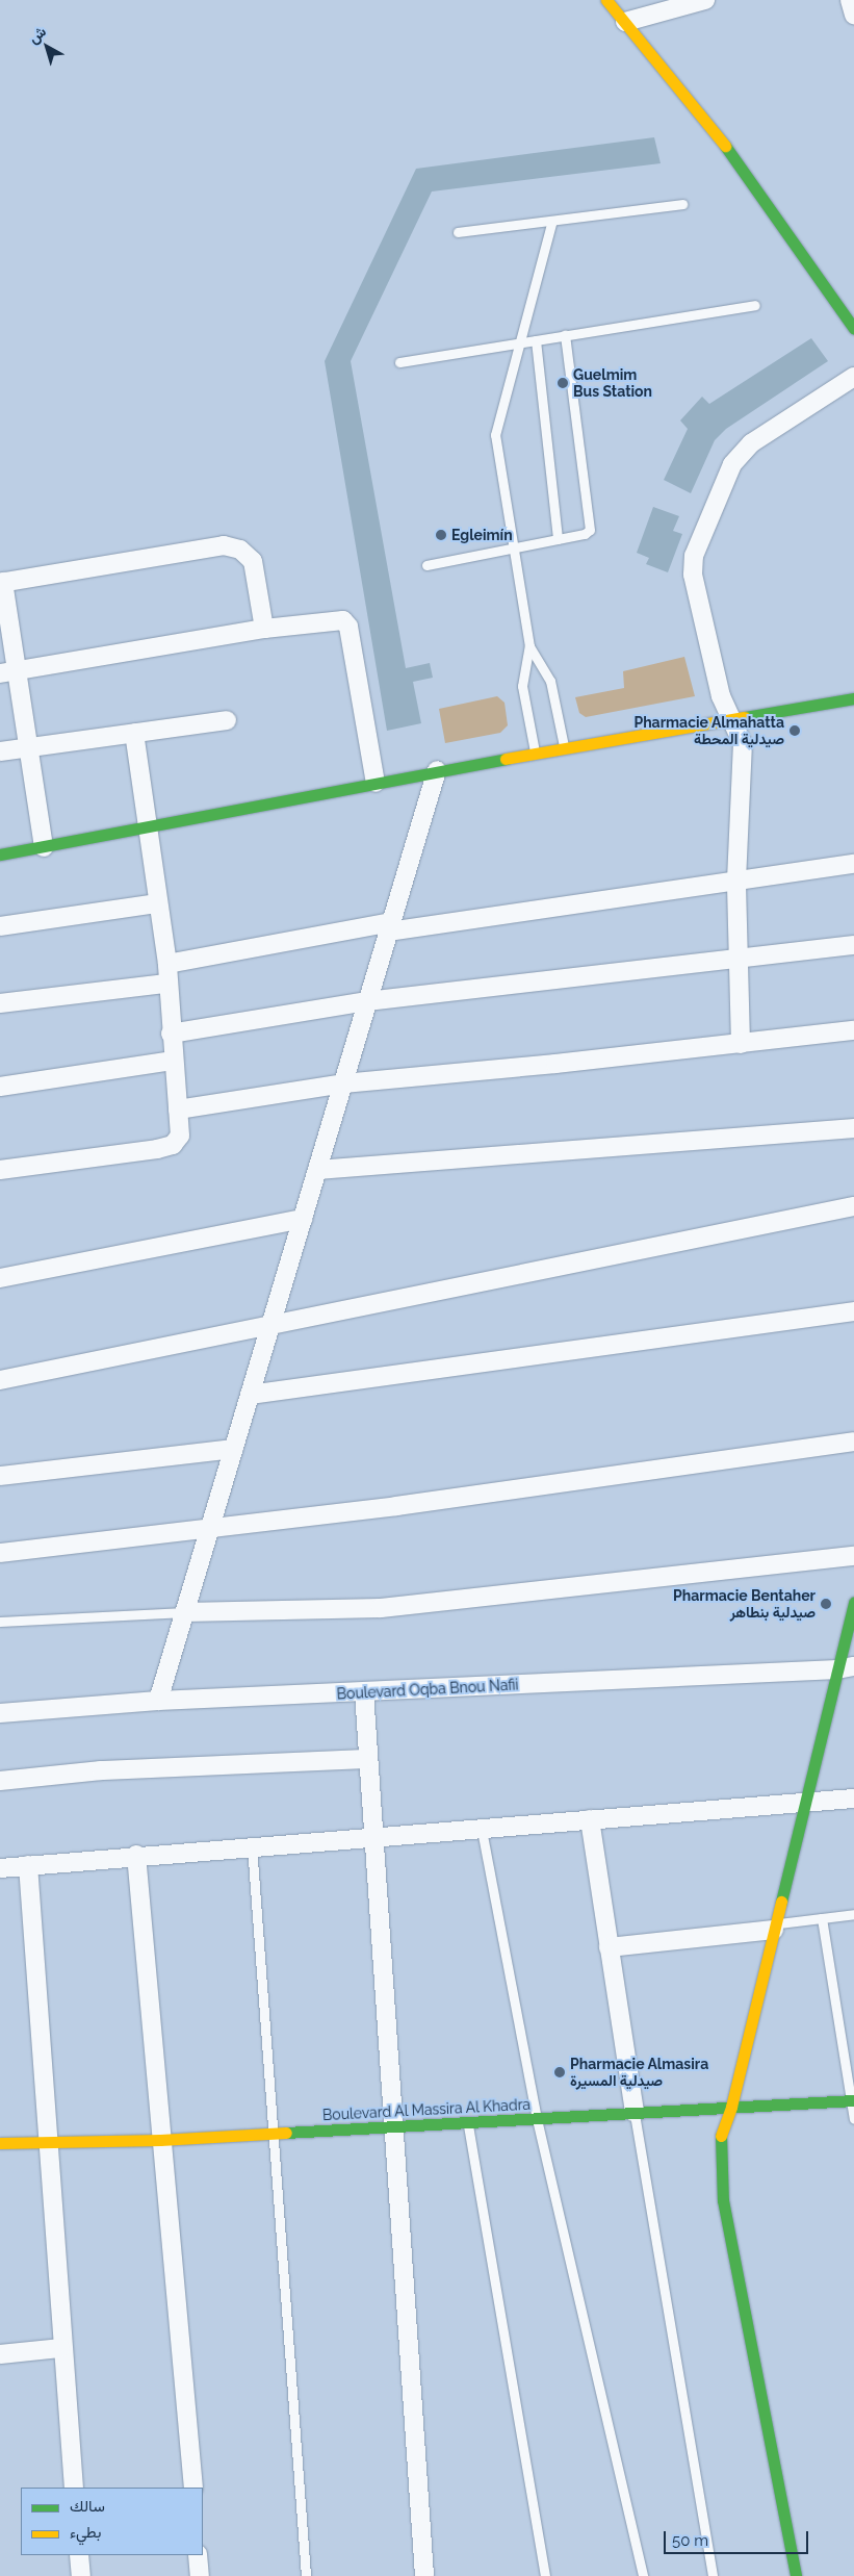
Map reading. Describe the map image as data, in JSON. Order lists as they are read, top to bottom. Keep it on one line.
{"streets":{"street":["Boulevard Oqba Bnou Nafii","Boulevard Al Massira Al Khadra"]},"places":["Guelmim Bus Station","Egleimín","Pharmacie Almahatta صيدلية المحطة","Pharmacie Bentaher صيدلية بنطاهر","Pharmacie Almasira صيدلية المسيرة"],"legend":["سالك","بطيء"],"scale_bar":"50 m","north":"top left"}
